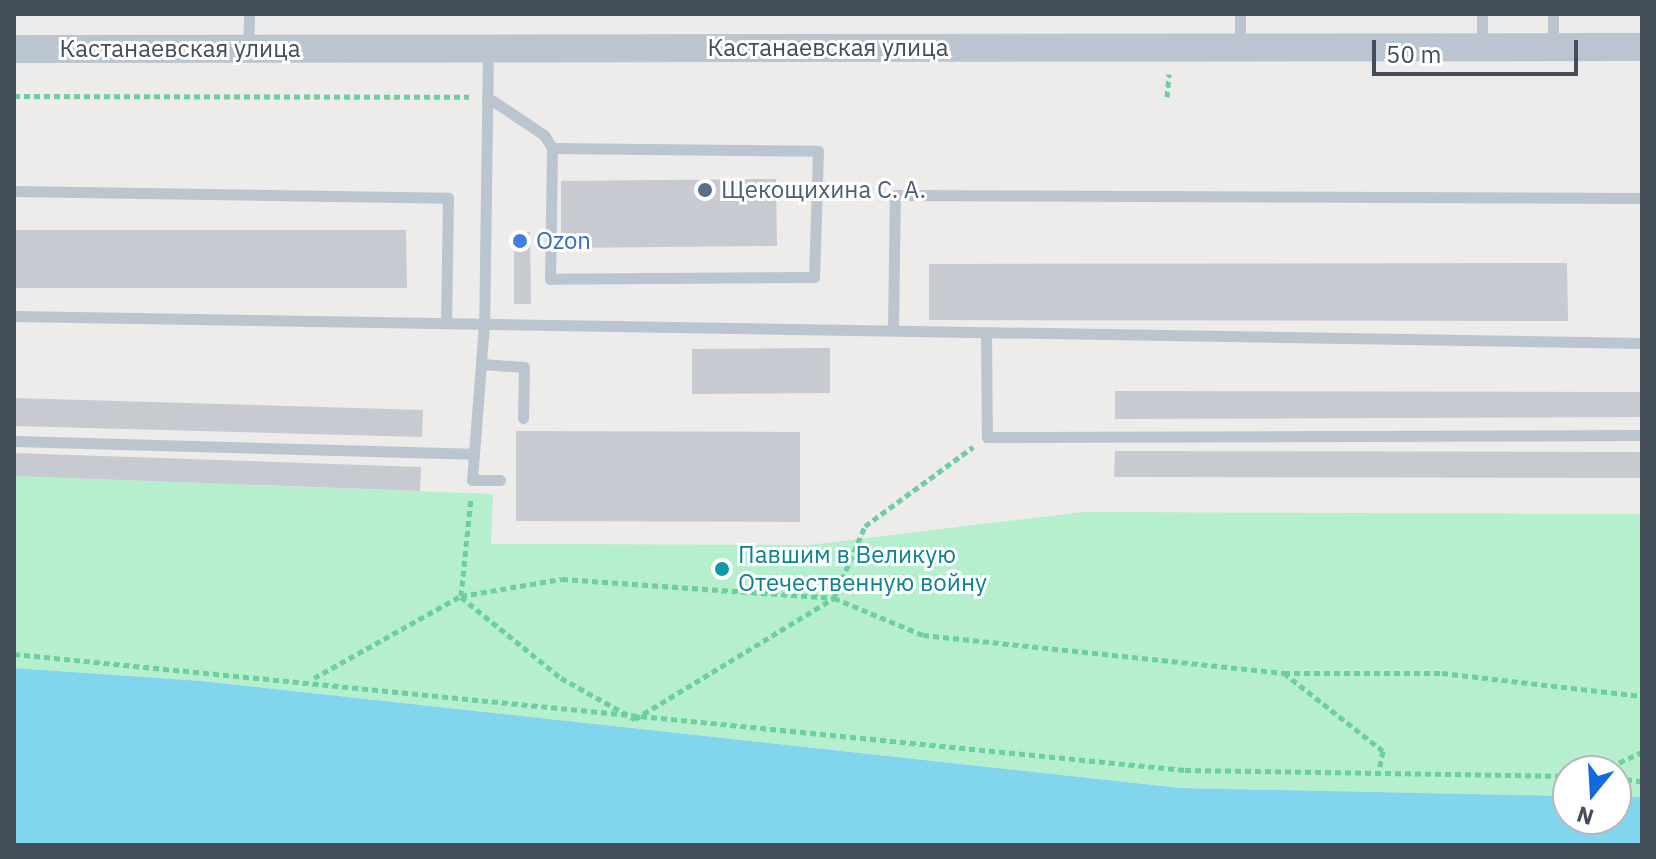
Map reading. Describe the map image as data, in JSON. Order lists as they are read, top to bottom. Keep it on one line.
{"streets":{"street":["Кастанаевская улица"]},"places":["Щекощихина С. А.","Ozon","Павшим в Великую Отечественную войну"],"scale_bar":"50 m","north":"bottom"}
